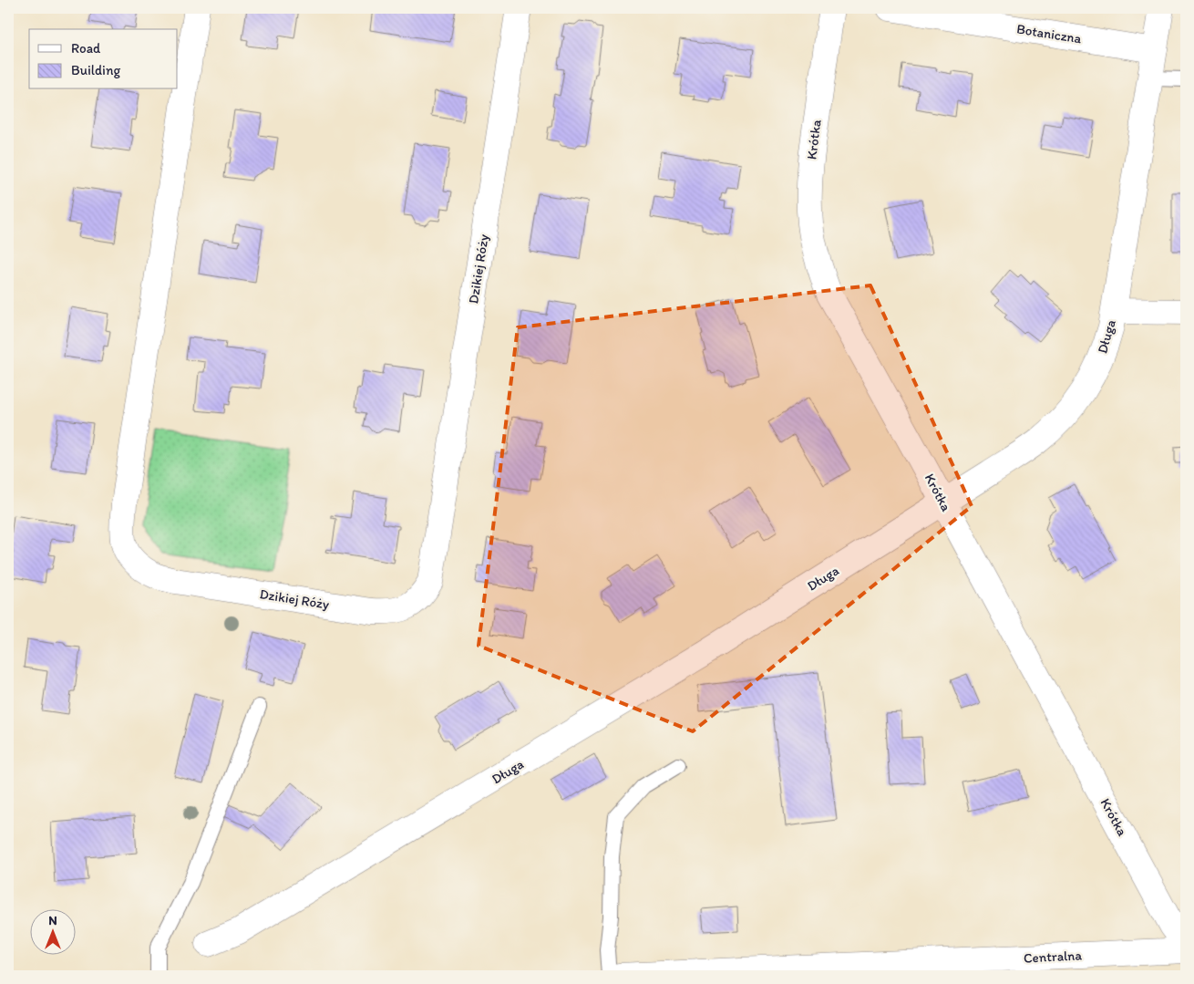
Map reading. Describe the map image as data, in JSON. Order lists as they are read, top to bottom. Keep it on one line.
{"streets":{"street":["Botaniczna","Krótka","Dzikiej Róży","Długa","Centralna"]},"crossings":[["Botaniczna","Długa"],["Krótka","Długa"]],"legend":["Road","Building"],"north":"top"}
